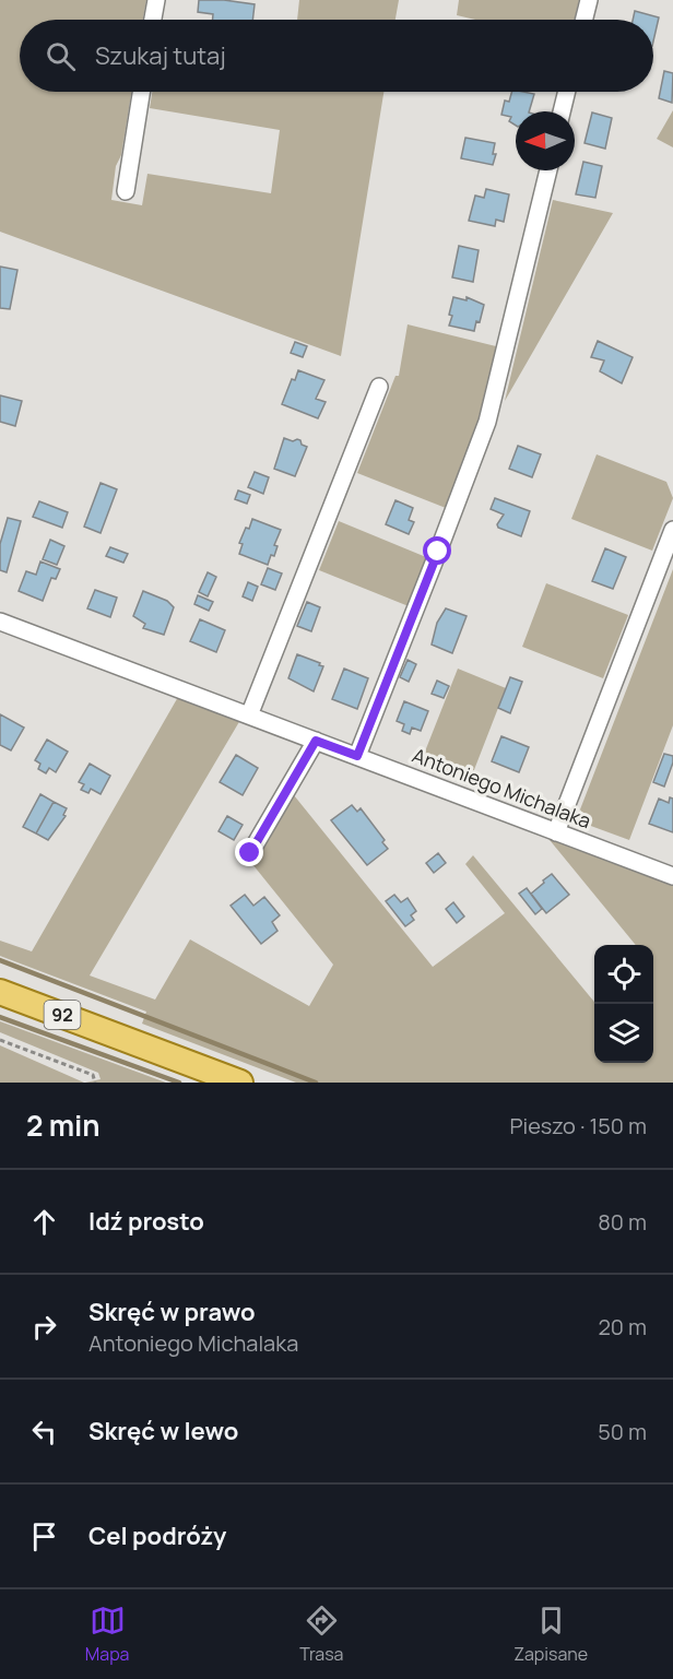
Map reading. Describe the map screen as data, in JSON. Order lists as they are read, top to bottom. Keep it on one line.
{"streets":{"main road":["92"],"street":["Antoniego Michalaka"]},"north":"left","page":{"search":"Szukaj tutaj","heading":["2 min","Pieszo · 150 m"],"list":[["Idź prosto","80 m"],["Skręć w prawo","Antoniego Michalaka","20 m"],["Skręć w lewo","50 m"],"Cel podróży"],"nav":["Mapa","Trasa","Zapisane"]}}
